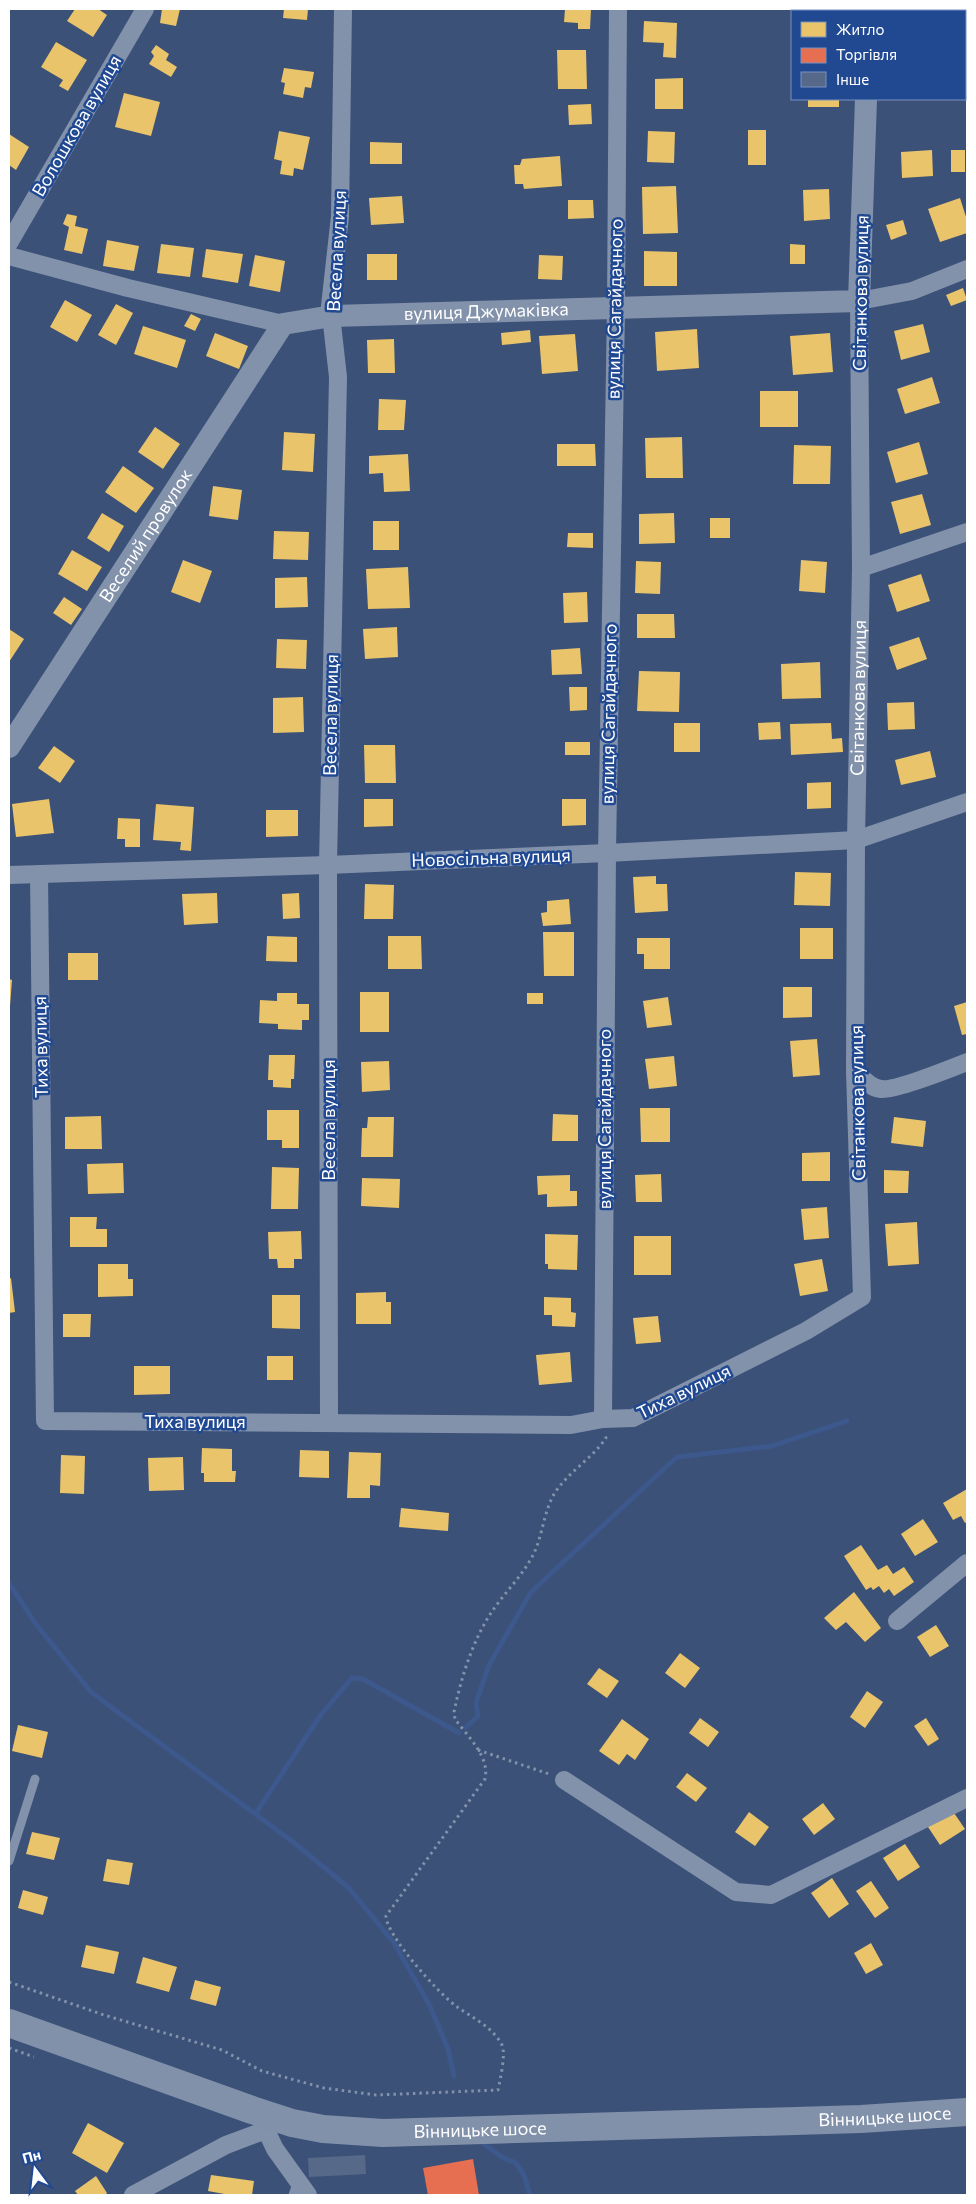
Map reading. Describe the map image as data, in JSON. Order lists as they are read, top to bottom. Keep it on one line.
{"streets":{"main road":["Вінницьке шосе"],"street":["Волошкова вулиця","Весела вулиця","Світанкова вулиця","вулиця Сагайдачного","вулиця Джумаківка","Веселий провулок","Новосільна вулиця","Тиха вулиця"]},"crossings":[["Весела вулиця","вулиця Джумаківка"],["Весела вулиця","Новосільна вулиця"],["Весела вулиця","Тиха вулиця"],["Світанкова вулиця","вулиця Джумаківка"],["Світанкова вулиця","Новосільна вулиця"],["Світанкова вулиця","Тиха вулиця"],["вулиця Сагайдачного","вулиця Джумаківка"],["вулиця Сагайдачного","Новосільна вулиця"],["вулиця Сагайдачного","Тиха вулиця"],["вулиця Джумаківка","Веселий провулок"],["Новосільна вулиця","Тиха вулиця"]],"legend":["Житло","Торгівля","Інше"],"north":"top"}
